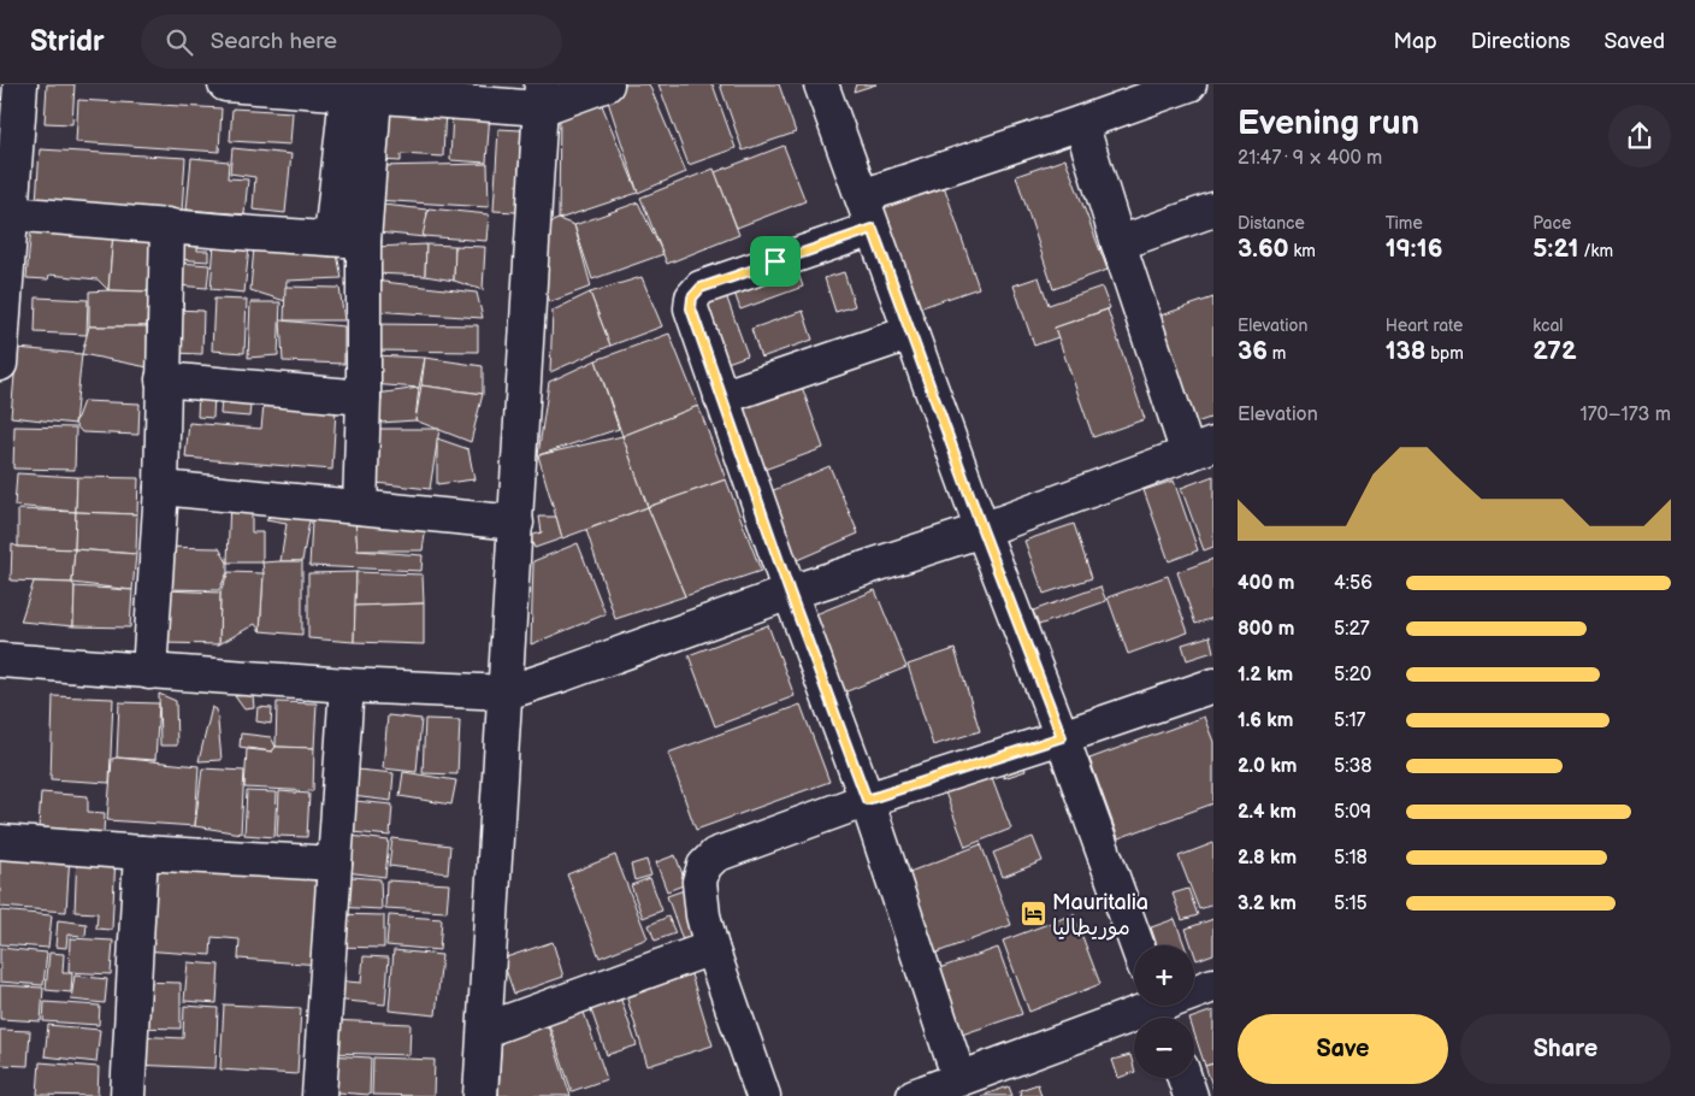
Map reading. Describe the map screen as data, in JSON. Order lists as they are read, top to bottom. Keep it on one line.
{"places":{"hotel":["Mauritalia موريطاليا"]},"page":{"header":"Stridr","search":"Search here","nav":["Map","Directions","Saved"],"heading":["Evening run","21:47 · 9 × 400 m"],"stats":[["Distance","3.60 km"],["Time","19:16"],["Pace","5:21 /km"],["Elevation","36 m"],["Heart rate","138 bpm"],["kcal","272"]],"chart":["Elevation","170–173 m"],"list":[{"name":"400 m","note":"4:56"},{"name":"800 m","note":"5:27"},{"name":"1.2 km","note":"5:20"},{"name":"1.6 km","note":"5:17"},{"name":"2.0 km","note":"5:38"},{"name":"2.4 km","note":"5:09"},{"name":"2.8 km","note":"5:18"},{"name":"3.2 km","note":"5:15"}],"map_buttons":["+","−"],"buttons":["Save","Share"]}}
